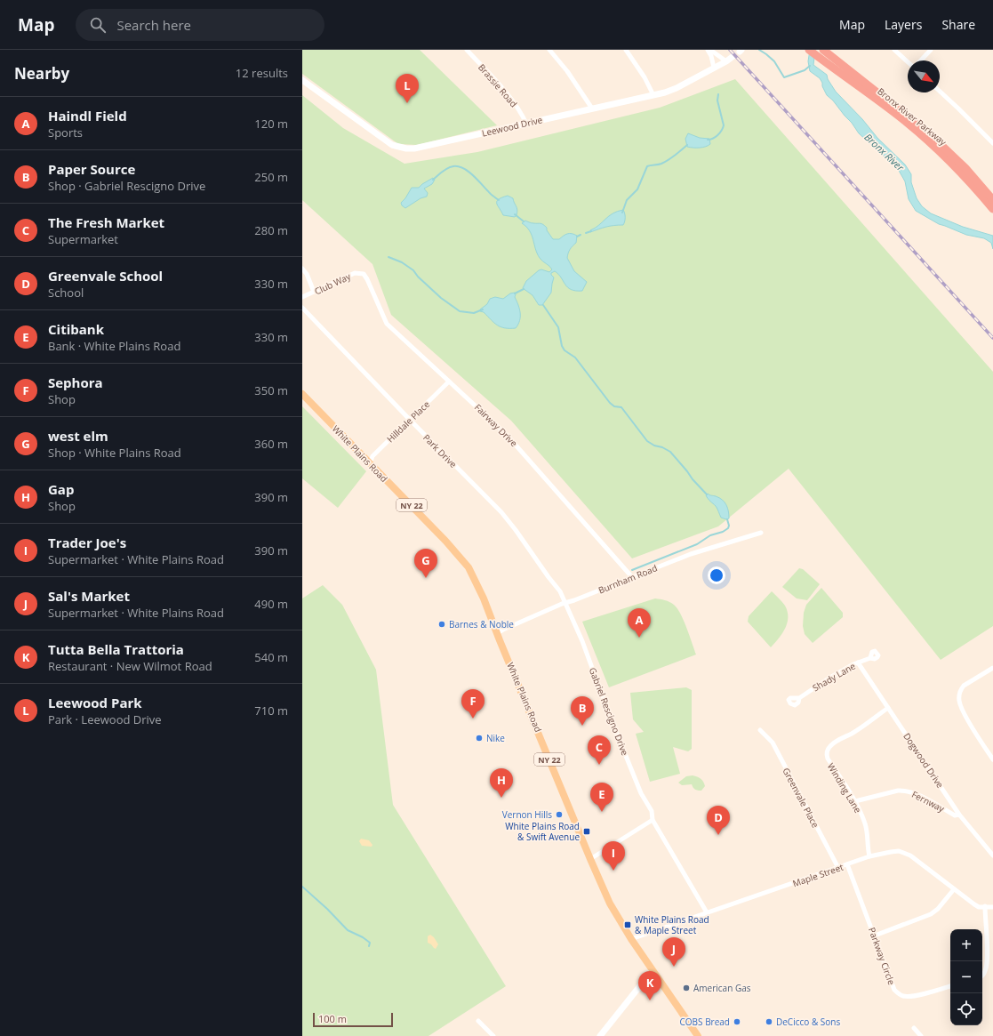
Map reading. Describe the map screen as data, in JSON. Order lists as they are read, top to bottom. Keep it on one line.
{"streets":{"highway":["Bronx River Parkway"],"main road":["White Plains Road","NY 22"],"street":["Brassie Road","Leewood Drive","Club Way","Hilldale Place","Fairway Drive","Park Drive","Burnham Road","Shady Lane","Gabriel Rescigno Drive","Dogwood Drive","Winding Lane","Greenvale Place","Fernway","Maple Street","Parkway Circle"]},"crossings":[["Brassie Road","Leewood Drive"],["Club Way","Fairway Drive"],["Hilldale Place","Fairway Drive"],["Hilldale Place","Park Drive"],["Hilldale Place","White Plains Road"],["Fairway Drive","Burnham Road"],["Park Drive","Burnham Road"],["Park Drive","Gabriel Rescigno Drive"],["White Plains Road","Burnham Road"],["White Plains Road","Maple Street"],["Burnham Road","Gabriel Rescigno Drive"],["Shady Lane","Dogwood Drive"],["Gabriel Rescigno Drive","Maple Street"],["Dogwood Drive","Winding Lane"],["Dogwood Drive","Fernway"],["Winding Lane","Fernway"],["Winding Lane","Maple Street"],["Greenvale Place","Maple Street"],["Maple Street","Parkway Circle"]],"water":["Bronx River"],"places":{"other":["Barnes & Noble","Nike","Vernon Hills","American Gas","COBS Bread","DeCicco & Sons"],"transit":["White Plains Road & Swift Avenue","White Plains Road & Maple Street"]},"scale_bar":"100 m","north":"bottom right","page":{"header":"Map","search":"Search here","nav":["Map","Layers","Share"],"heading":["Nearby","12 results"],"pins":["L","G","A","F","B","C","H","E","D","I","J","K"],"list":[{"mark":"A","name":"Haindl Field","note":"Sports","value":"120 m"},{"mark":"B","name":"Paper Source","note":"Shop · Gabriel Rescigno Drive","value":"250 m"},{"mark":"C","name":"The Fresh Market","note":"Supermarket","value":"280 m"},{"mark":"D","name":"Greenvale School","note":"School","value":"330 m"},{"mark":"E","name":"Citibank","note":"Bank · White Plains Road","value":"330 m"},{"mark":"F","name":"Sephora","note":"Shop","value":"350 m"},{"mark":"G","name":"west elm","note":"Shop · White Plains Road","value":"360 m"},{"mark":"H","name":"Gap","note":"Shop","value":"390 m"},{"mark":"I","name":"Trader Joe's","note":"Supermarket · White Plains Road","value":"390 m"},{"mark":"J","name":"Sal's Market","note":"Supermarket · White Plains Road","value":"490 m"},{"mark":"K","name":"Tutta Bella Trattoria","note":"Restaurant · New Wilmot Road","value":"540 m"},{"mark":"L","name":"Leewood Park","note":"Park · Leewood Drive","value":"710 m"}],"map_buttons":["+","−"],"scale":"100 m"}}
